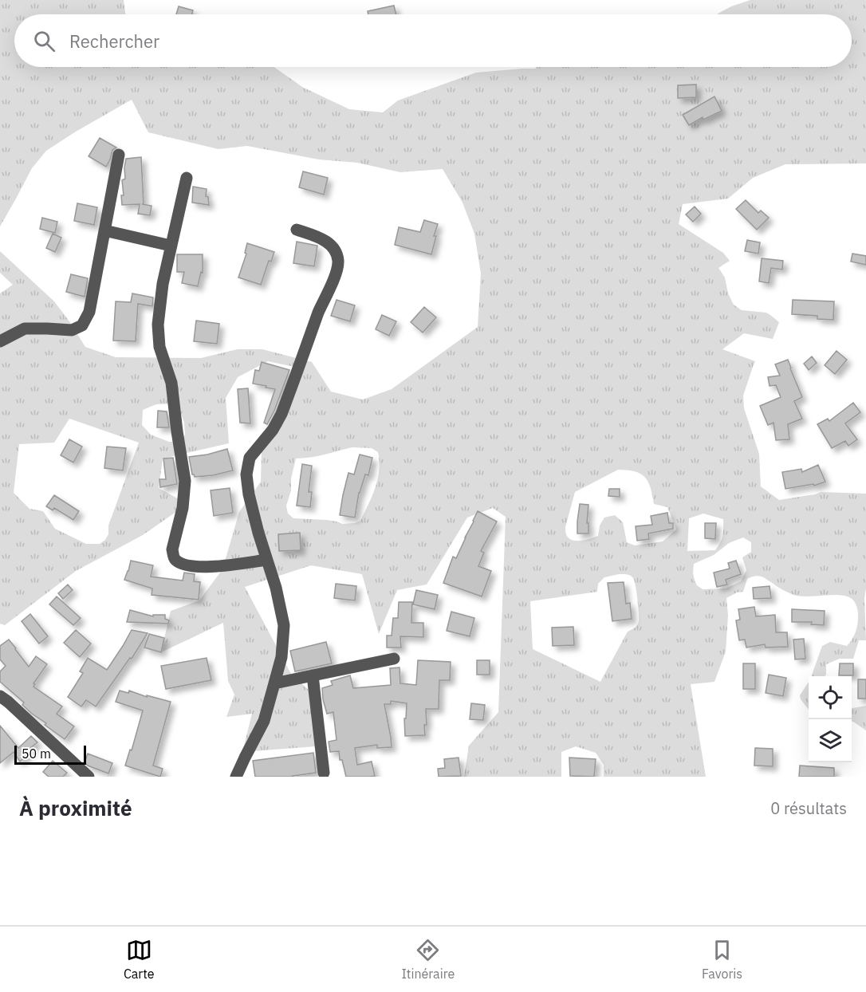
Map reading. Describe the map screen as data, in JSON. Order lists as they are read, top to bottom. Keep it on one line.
{"scale_bar":"50 m","page":{"search":"Rechercher","scale":"50 m","heading":["À proximité","0 résultats"],"nav":["Carte","Itinéraire","Favoris"]}}
